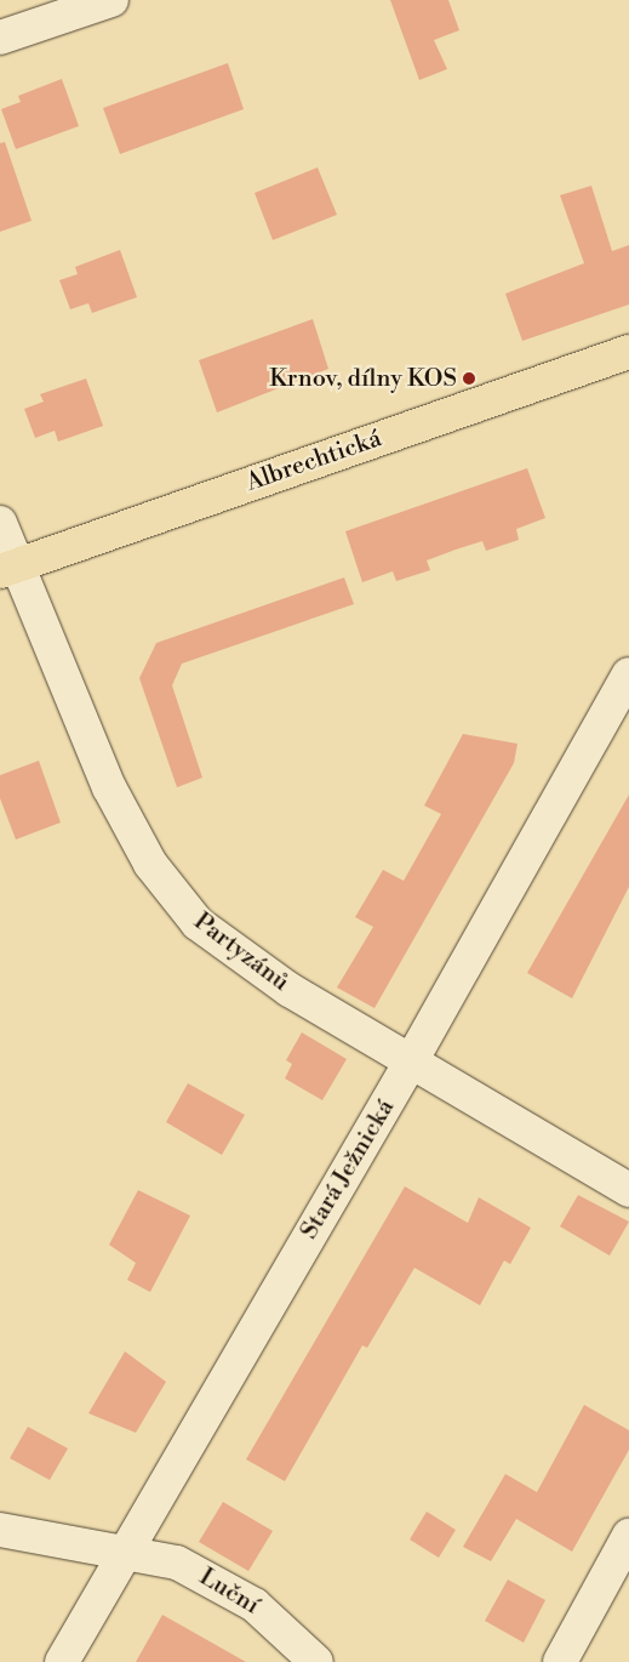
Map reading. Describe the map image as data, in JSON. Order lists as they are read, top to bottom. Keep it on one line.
{"streets":{"main road":["Albrechtická"],"street":["Partyzánů","Stará Ježnická","Luční"]},"crossings":[["Albrechtická","Partyzánů"],["Partyzánů","Stará Ježnická"],["Stará Ježnická","Luční"]],"places":["Krnov, dílny KOS"]}
